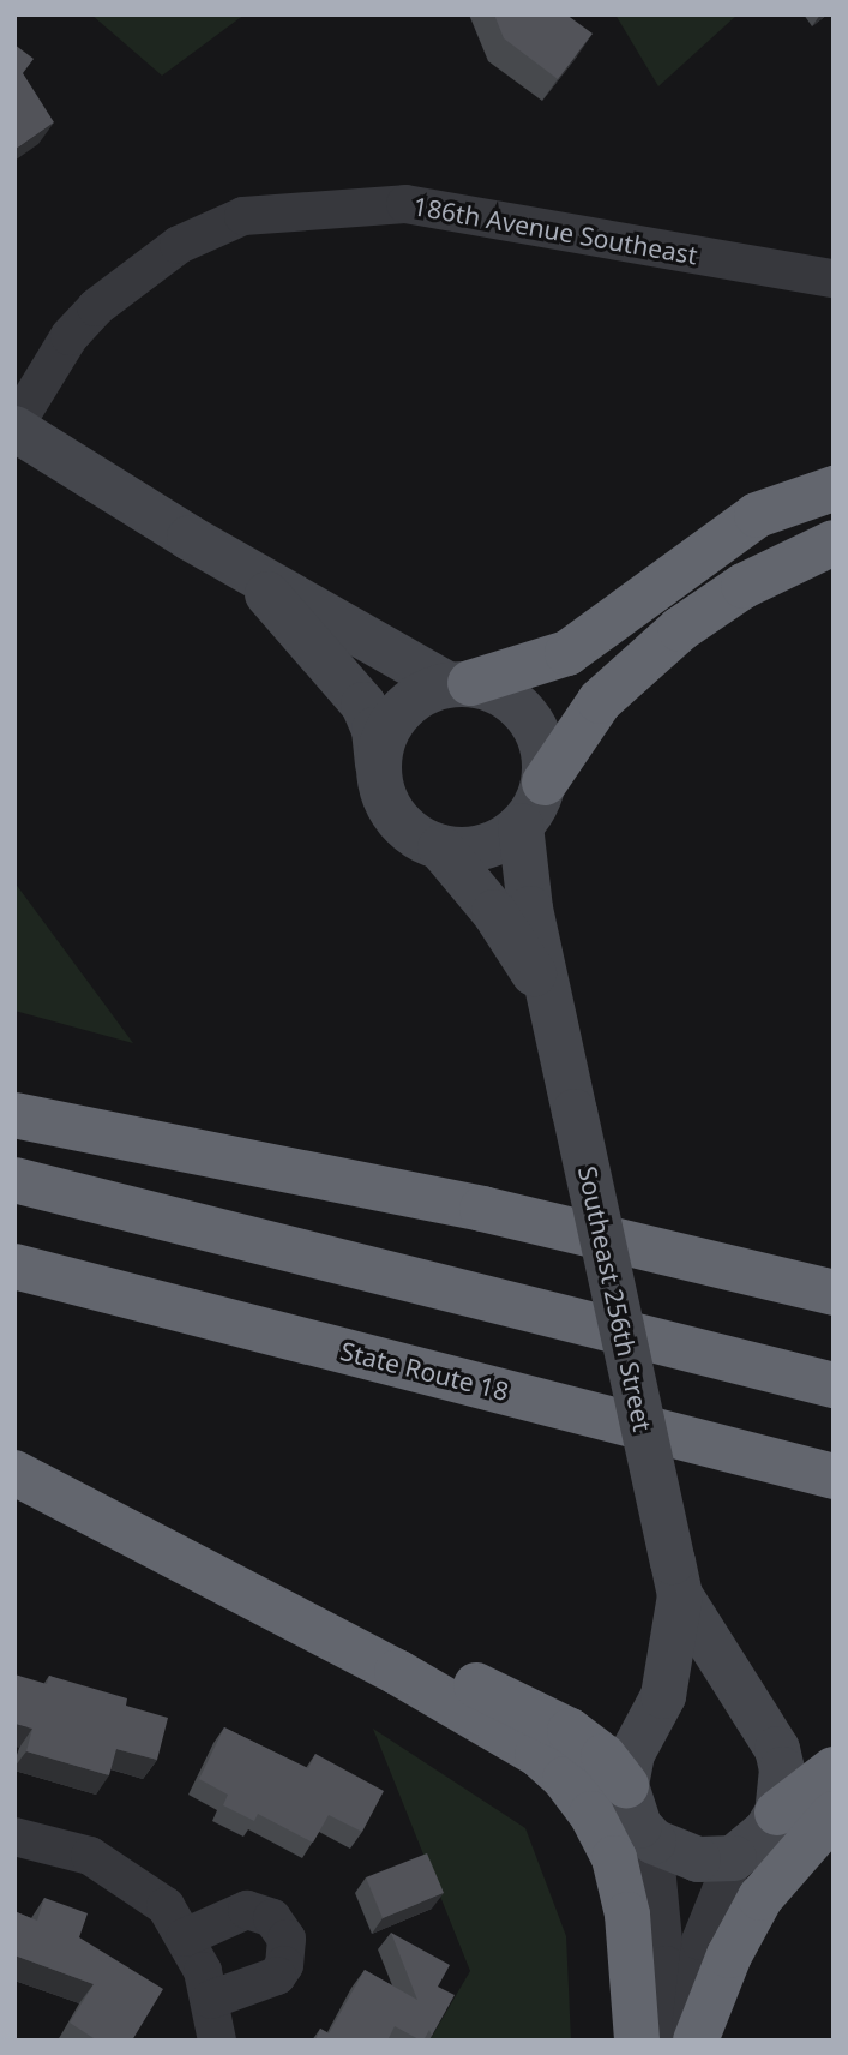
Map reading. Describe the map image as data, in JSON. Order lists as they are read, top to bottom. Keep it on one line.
{"streets":{"highway":["State Route 18"],"main road":["Southeast 256th Street"],"street":["186th Avenue Southeast"]}}
